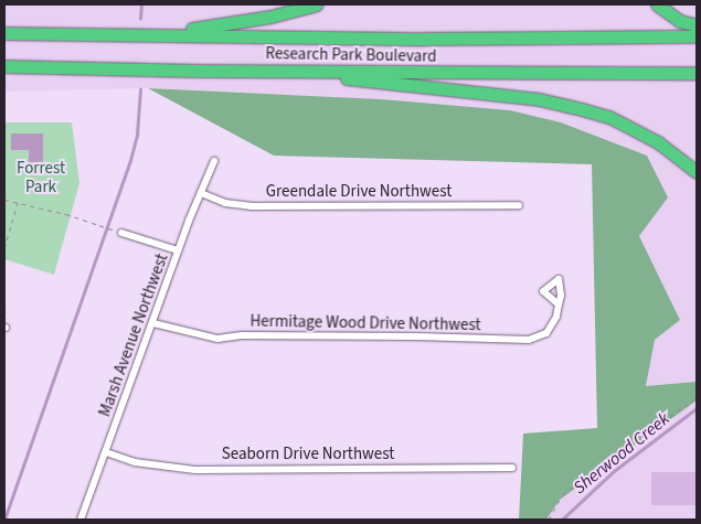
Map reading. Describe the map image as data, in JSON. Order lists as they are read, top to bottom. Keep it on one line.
{"streets":{"highway":["Research Park Boulevard"],"street":["Greendale Drive Northwest","Hermitage Wood Drive Northwest","Marsh Avenue Northwest","Seaborn Drive Northwest"]},"crossings":[["Greendale Drive Northwest","Marsh Avenue Northwest"],["Hermitage Wood Drive Northwest","Marsh Avenue Northwest"],["Marsh Avenue Northwest","Seaborn Drive Northwest"]],"water":["Sherwood Creek"],"parks":["Forrest Park"]}
